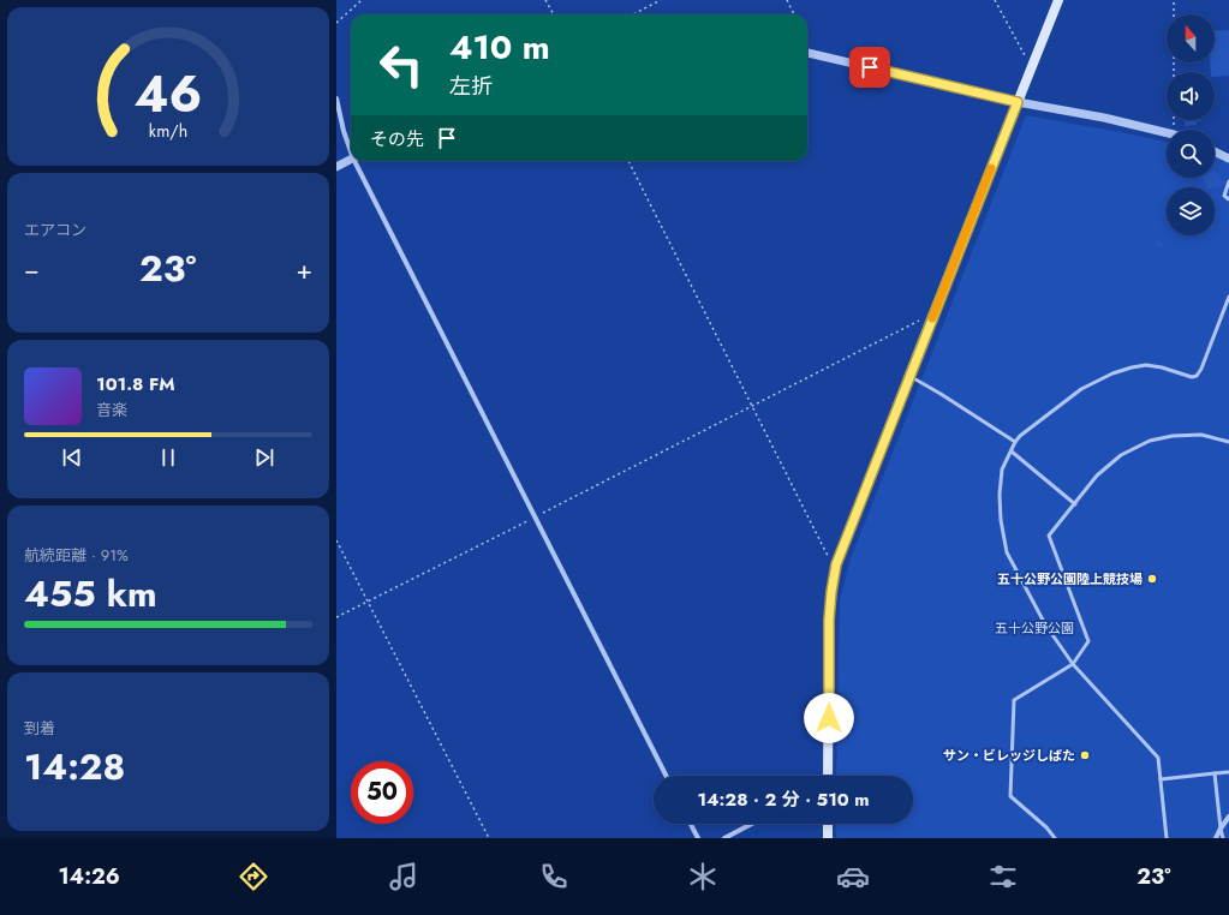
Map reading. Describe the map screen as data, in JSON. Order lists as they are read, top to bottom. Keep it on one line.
{"parks":["五十公野公園"],"places":["五十公野公園陸上競技場","サン・ビレッジしばた"],"north":"top","page":{"turn":["410 m","左折"],"then":"その先","tile":["エアコン",["航続距離 · 91%","455 km"],["到着","14:28"]],"heat":["−","23°","+"],"song":["101.8 FM","音楽"],"limit":"50","trip":"14:28 · 2 分 · 510 m","tabs":["14:26","23°"],"gauge":["46","km/h"]}}
